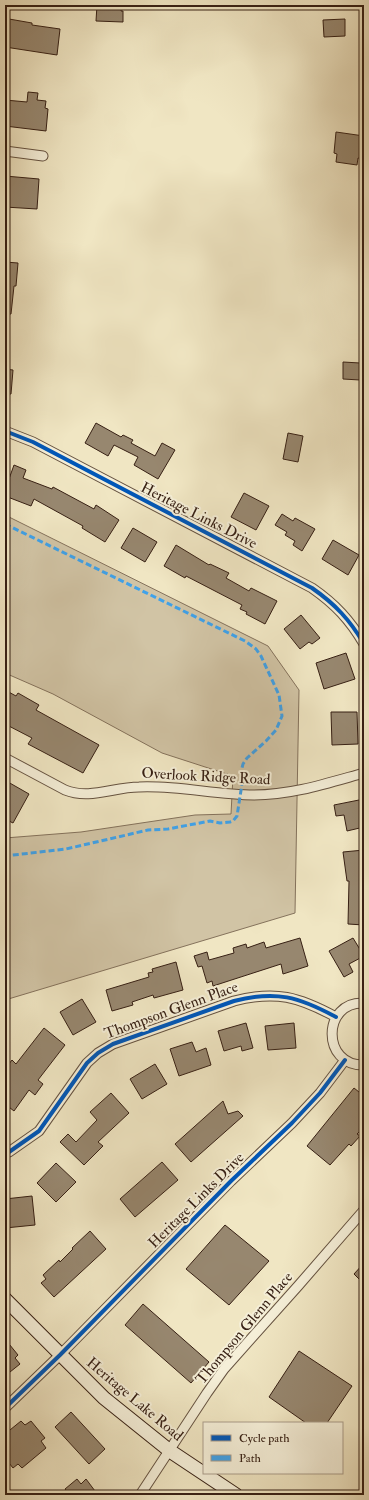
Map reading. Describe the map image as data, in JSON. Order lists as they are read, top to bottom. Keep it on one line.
{"streets":{"main road":["Heritage Lake Road"],"street":["Heritage Links Drive","Overlook Ridge Road","Thompson Glenn Place"]},"crossings":[["Heritage Links Drive","Heritage Lake Road"],["Thompson Glenn Place","Heritage Lake Road"]],"legend":["Cycle path","Path"]}
